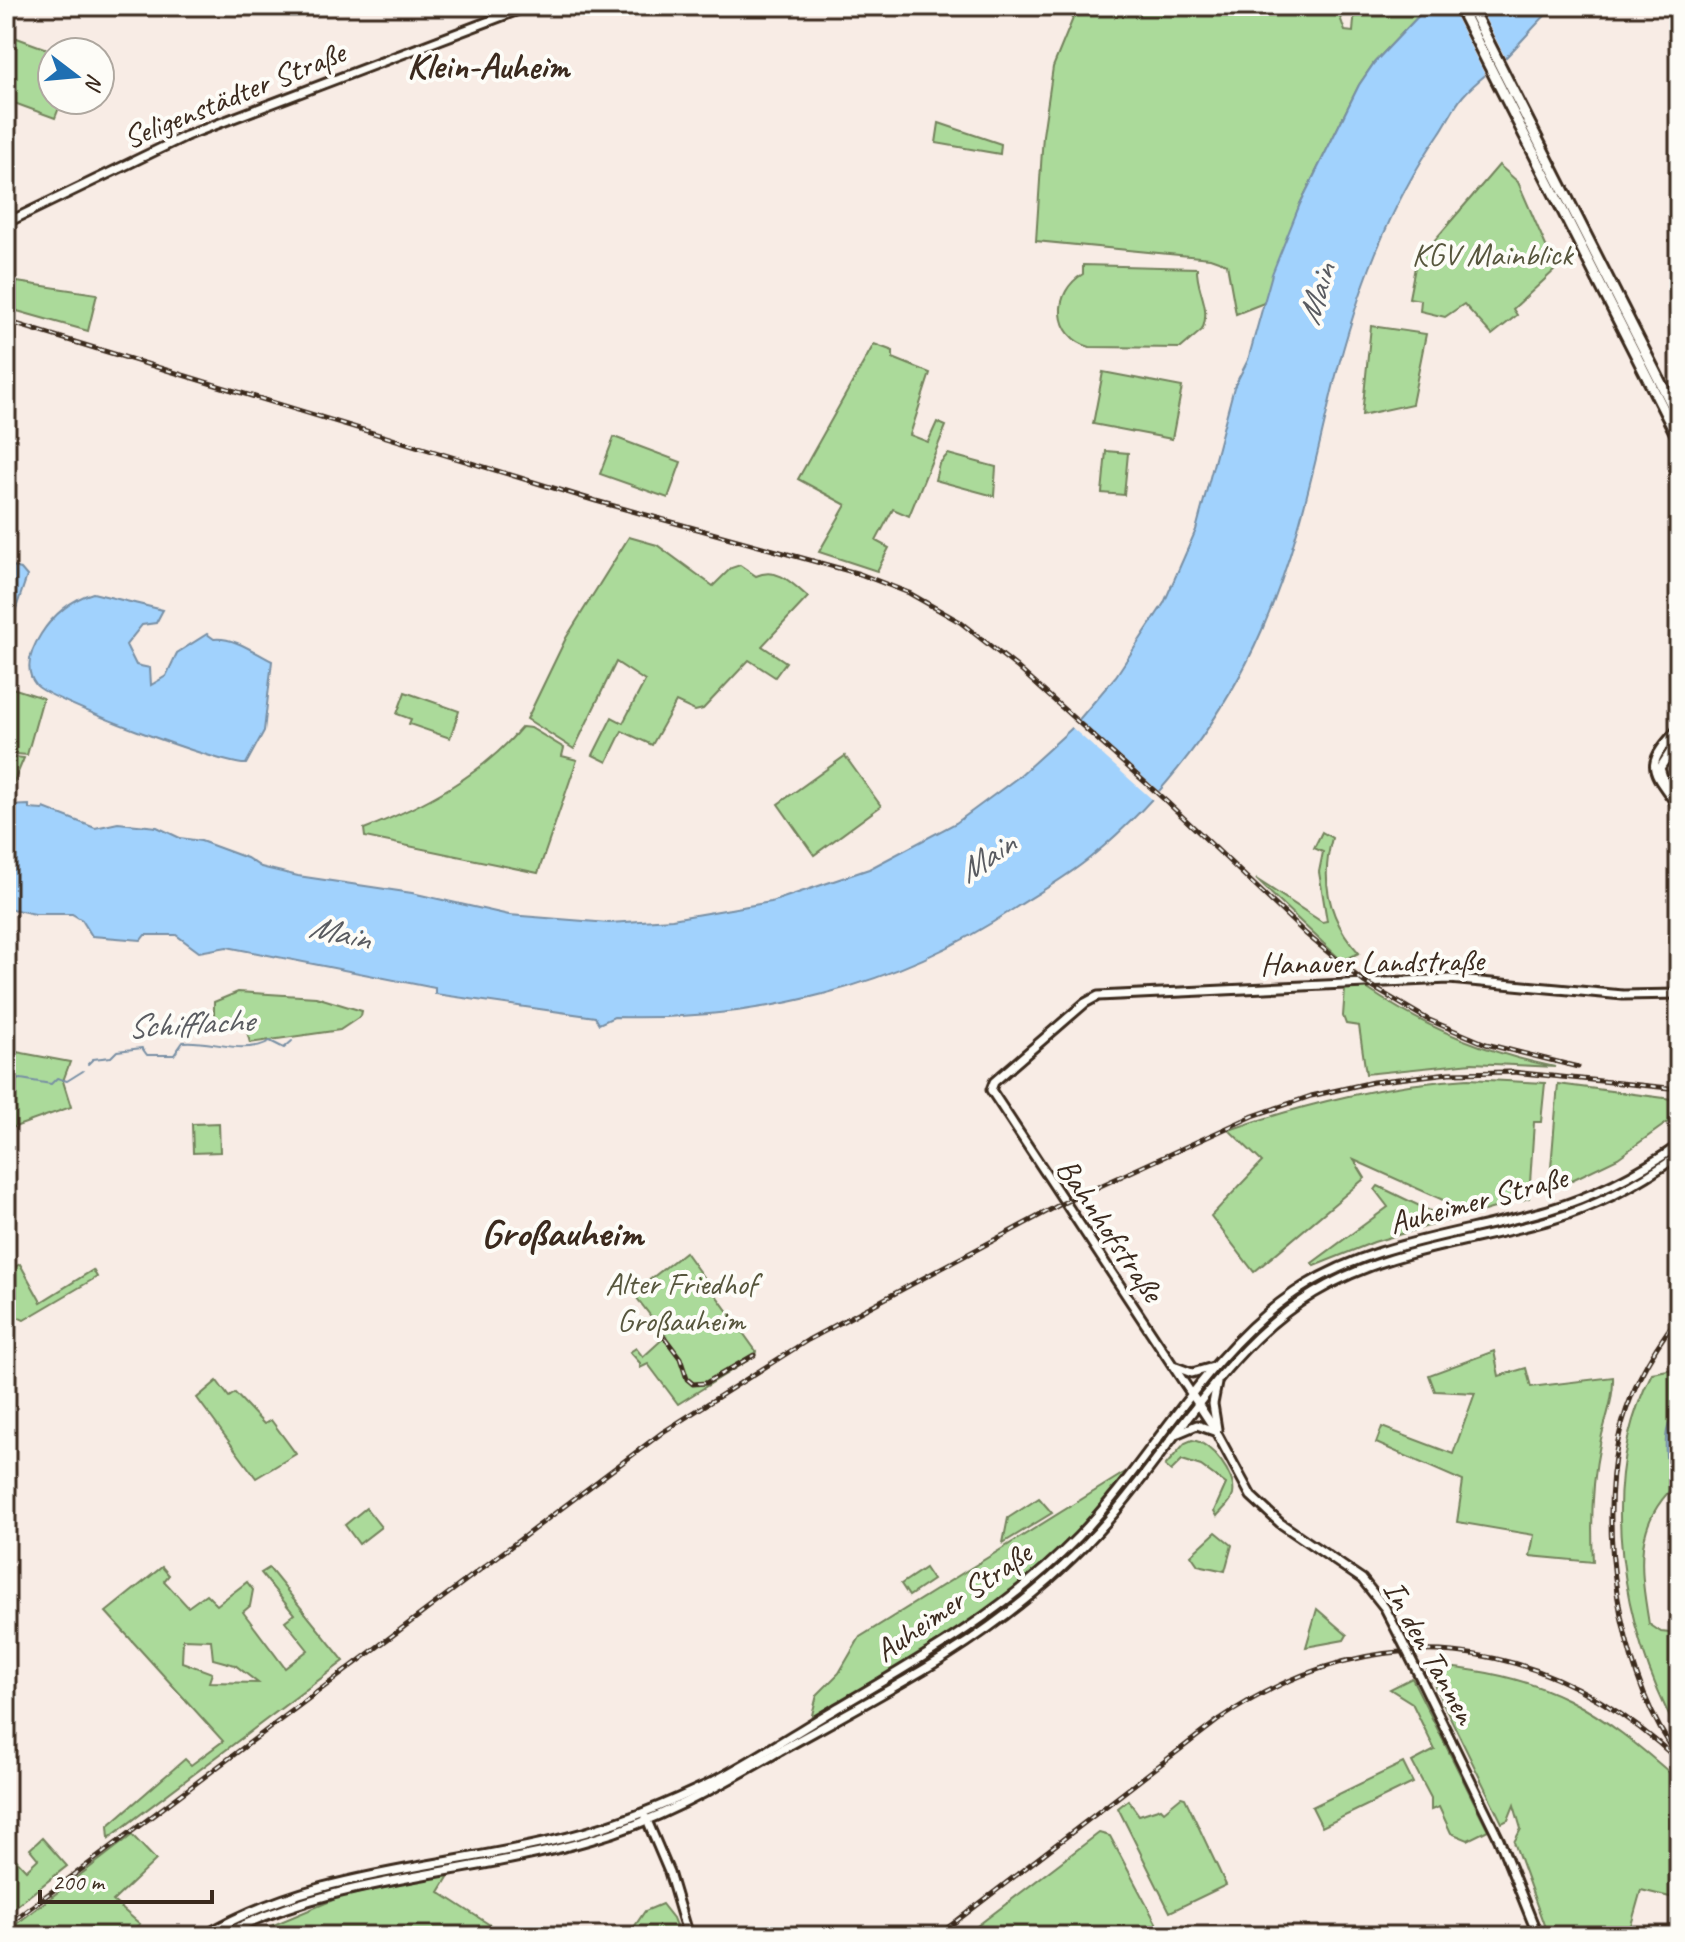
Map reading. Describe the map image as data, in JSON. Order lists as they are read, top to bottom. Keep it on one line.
{"streets":{"main road":["Seligenstädter Straße","Hanauer Landstraße","Auheimer Straße","Bahnhofstraße","In den Tannen"]},"crossings":[["Hanauer Landstraße","Bahnhofstraße"],["Auheimer Straße","Bahnhofstraße"],["Auheimer Straße","In den Tannen"],["Bahnhofstraße","In den Tannen"]],"districts":["Klein-Auheim","Großauheim"],"water":["Main","Schifflache"],"parks":["KGV Mainblick","Alter Friedhof Großauheim"],"scale_bar":"200 m","north":"right"}
